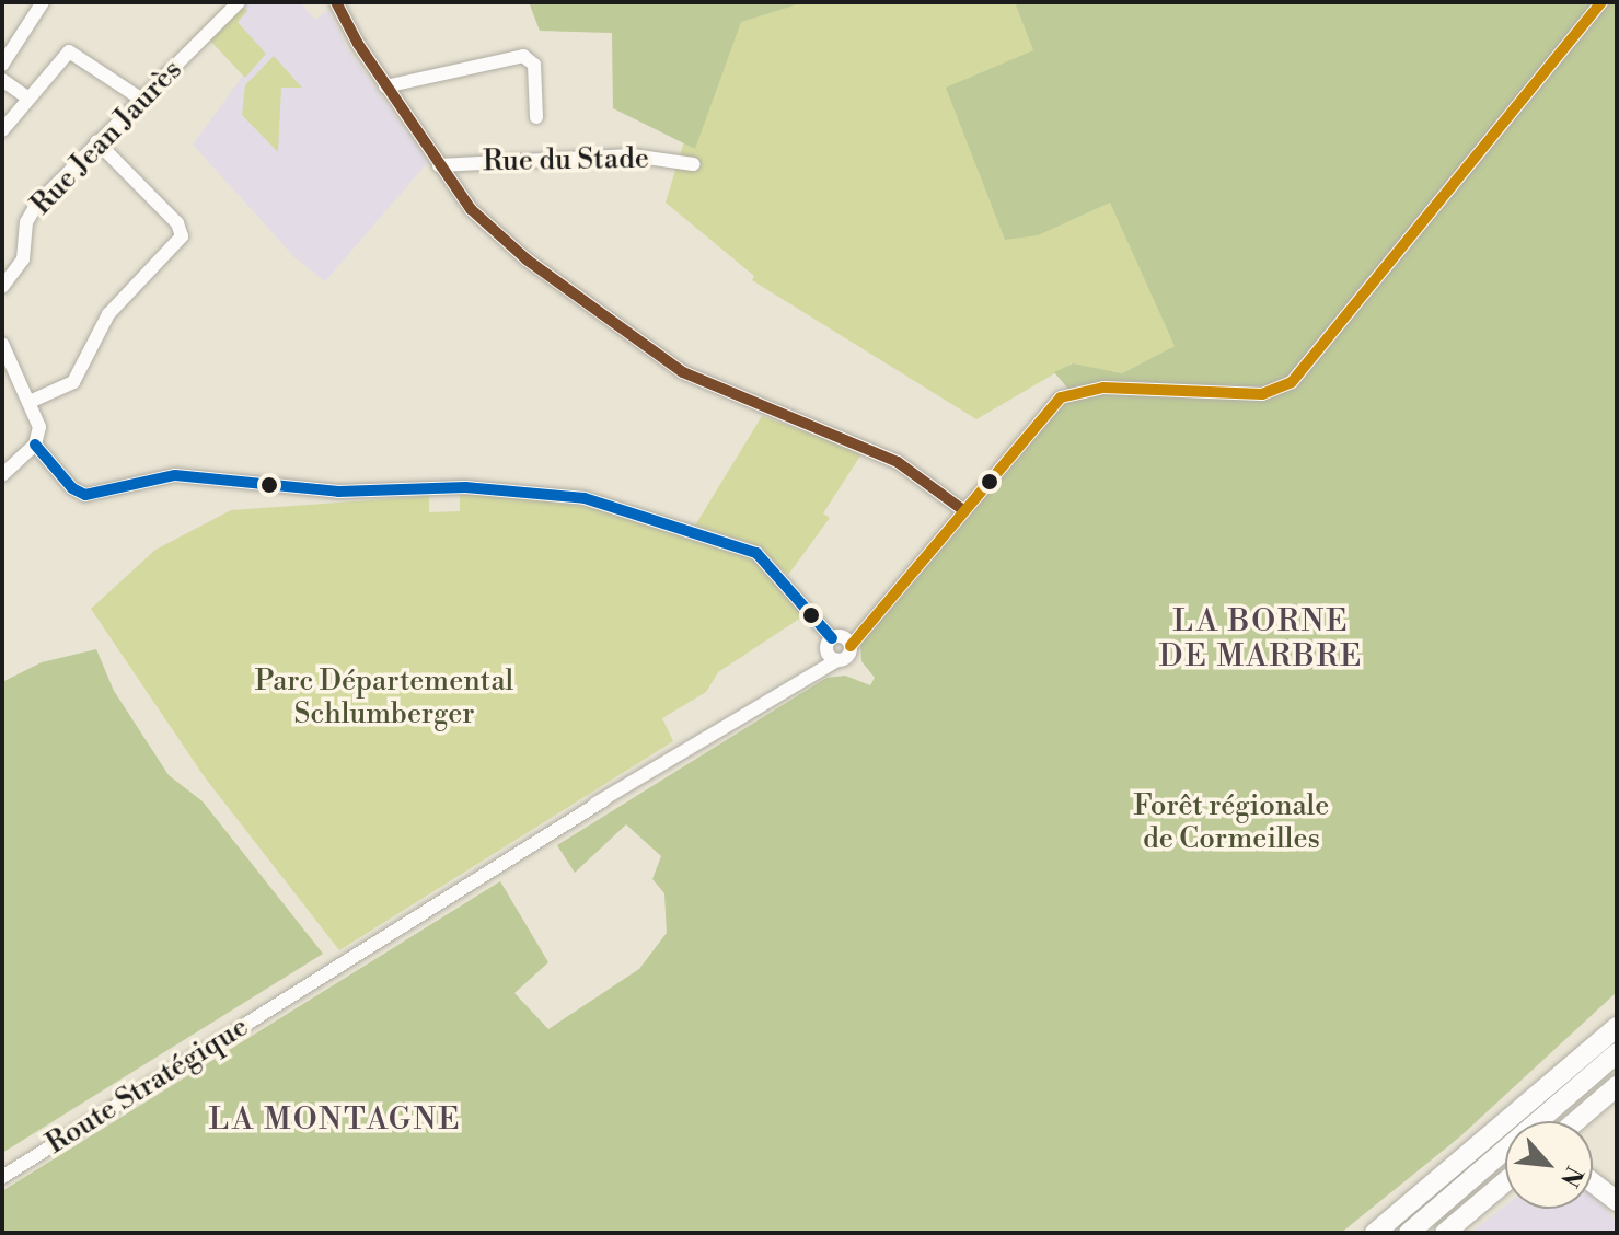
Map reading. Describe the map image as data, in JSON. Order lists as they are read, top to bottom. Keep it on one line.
{"streets":{"street":["Rue Jean Jaurès","Rue du Stade","Route Stratégique"]},"districts":["LA BORNE DE MARBRE","LA MONTAGNE"],"parks":["Parc Départemental Schlumberger","Forêt régionale de Cormeilles"],"north":"bottom right"}
